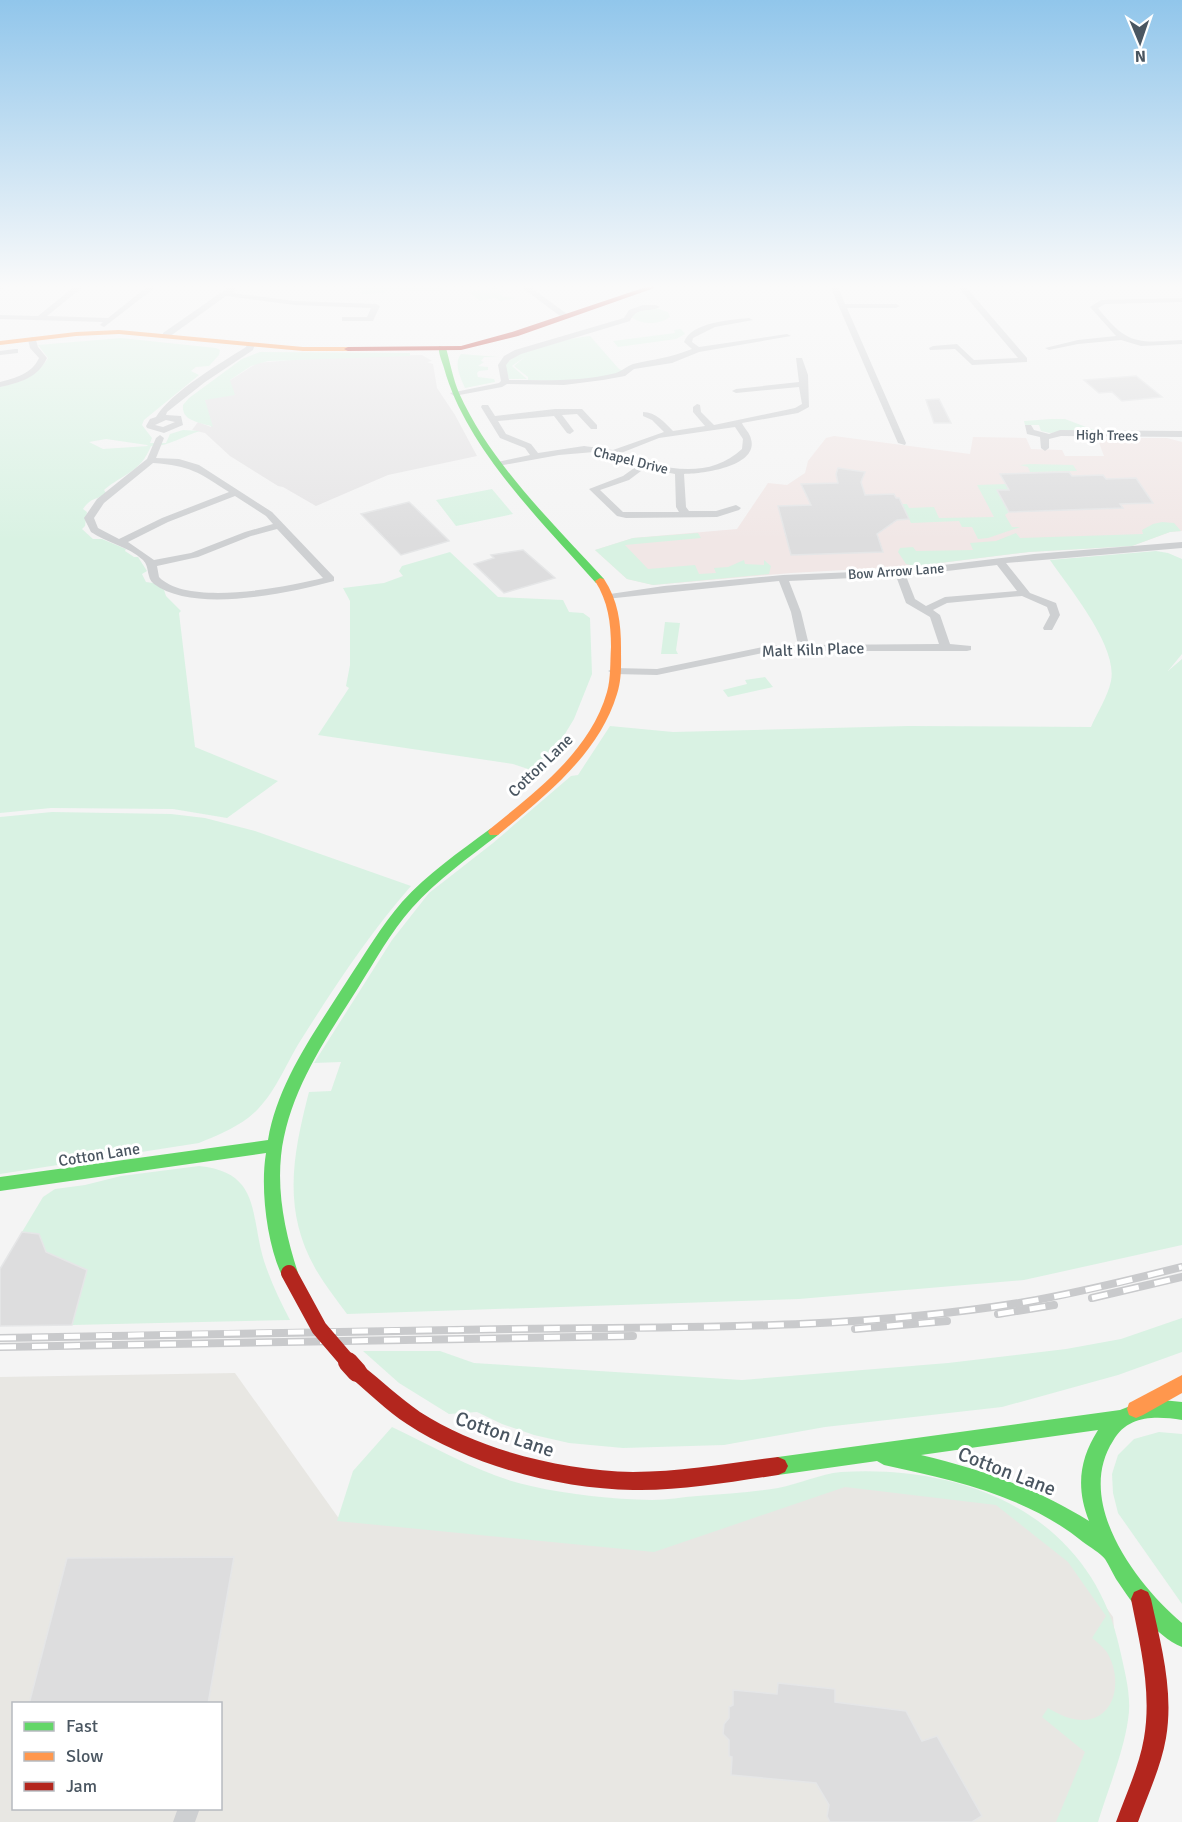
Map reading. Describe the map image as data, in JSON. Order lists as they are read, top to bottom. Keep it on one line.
{"streets":{"main road":["Cotton Lane"],"street":["High Trees","Chapel Drive","Bow Arrow Lane","Malt Kiln Place"]},"crossings":[["Chapel Drive","Cotton Lane"],["Bow Arrow Lane","Cotton Lane"],["Malt Kiln Place","Cotton Lane"]],"legend":["Fast","Slow","Jam"],"north":"bottom"}
